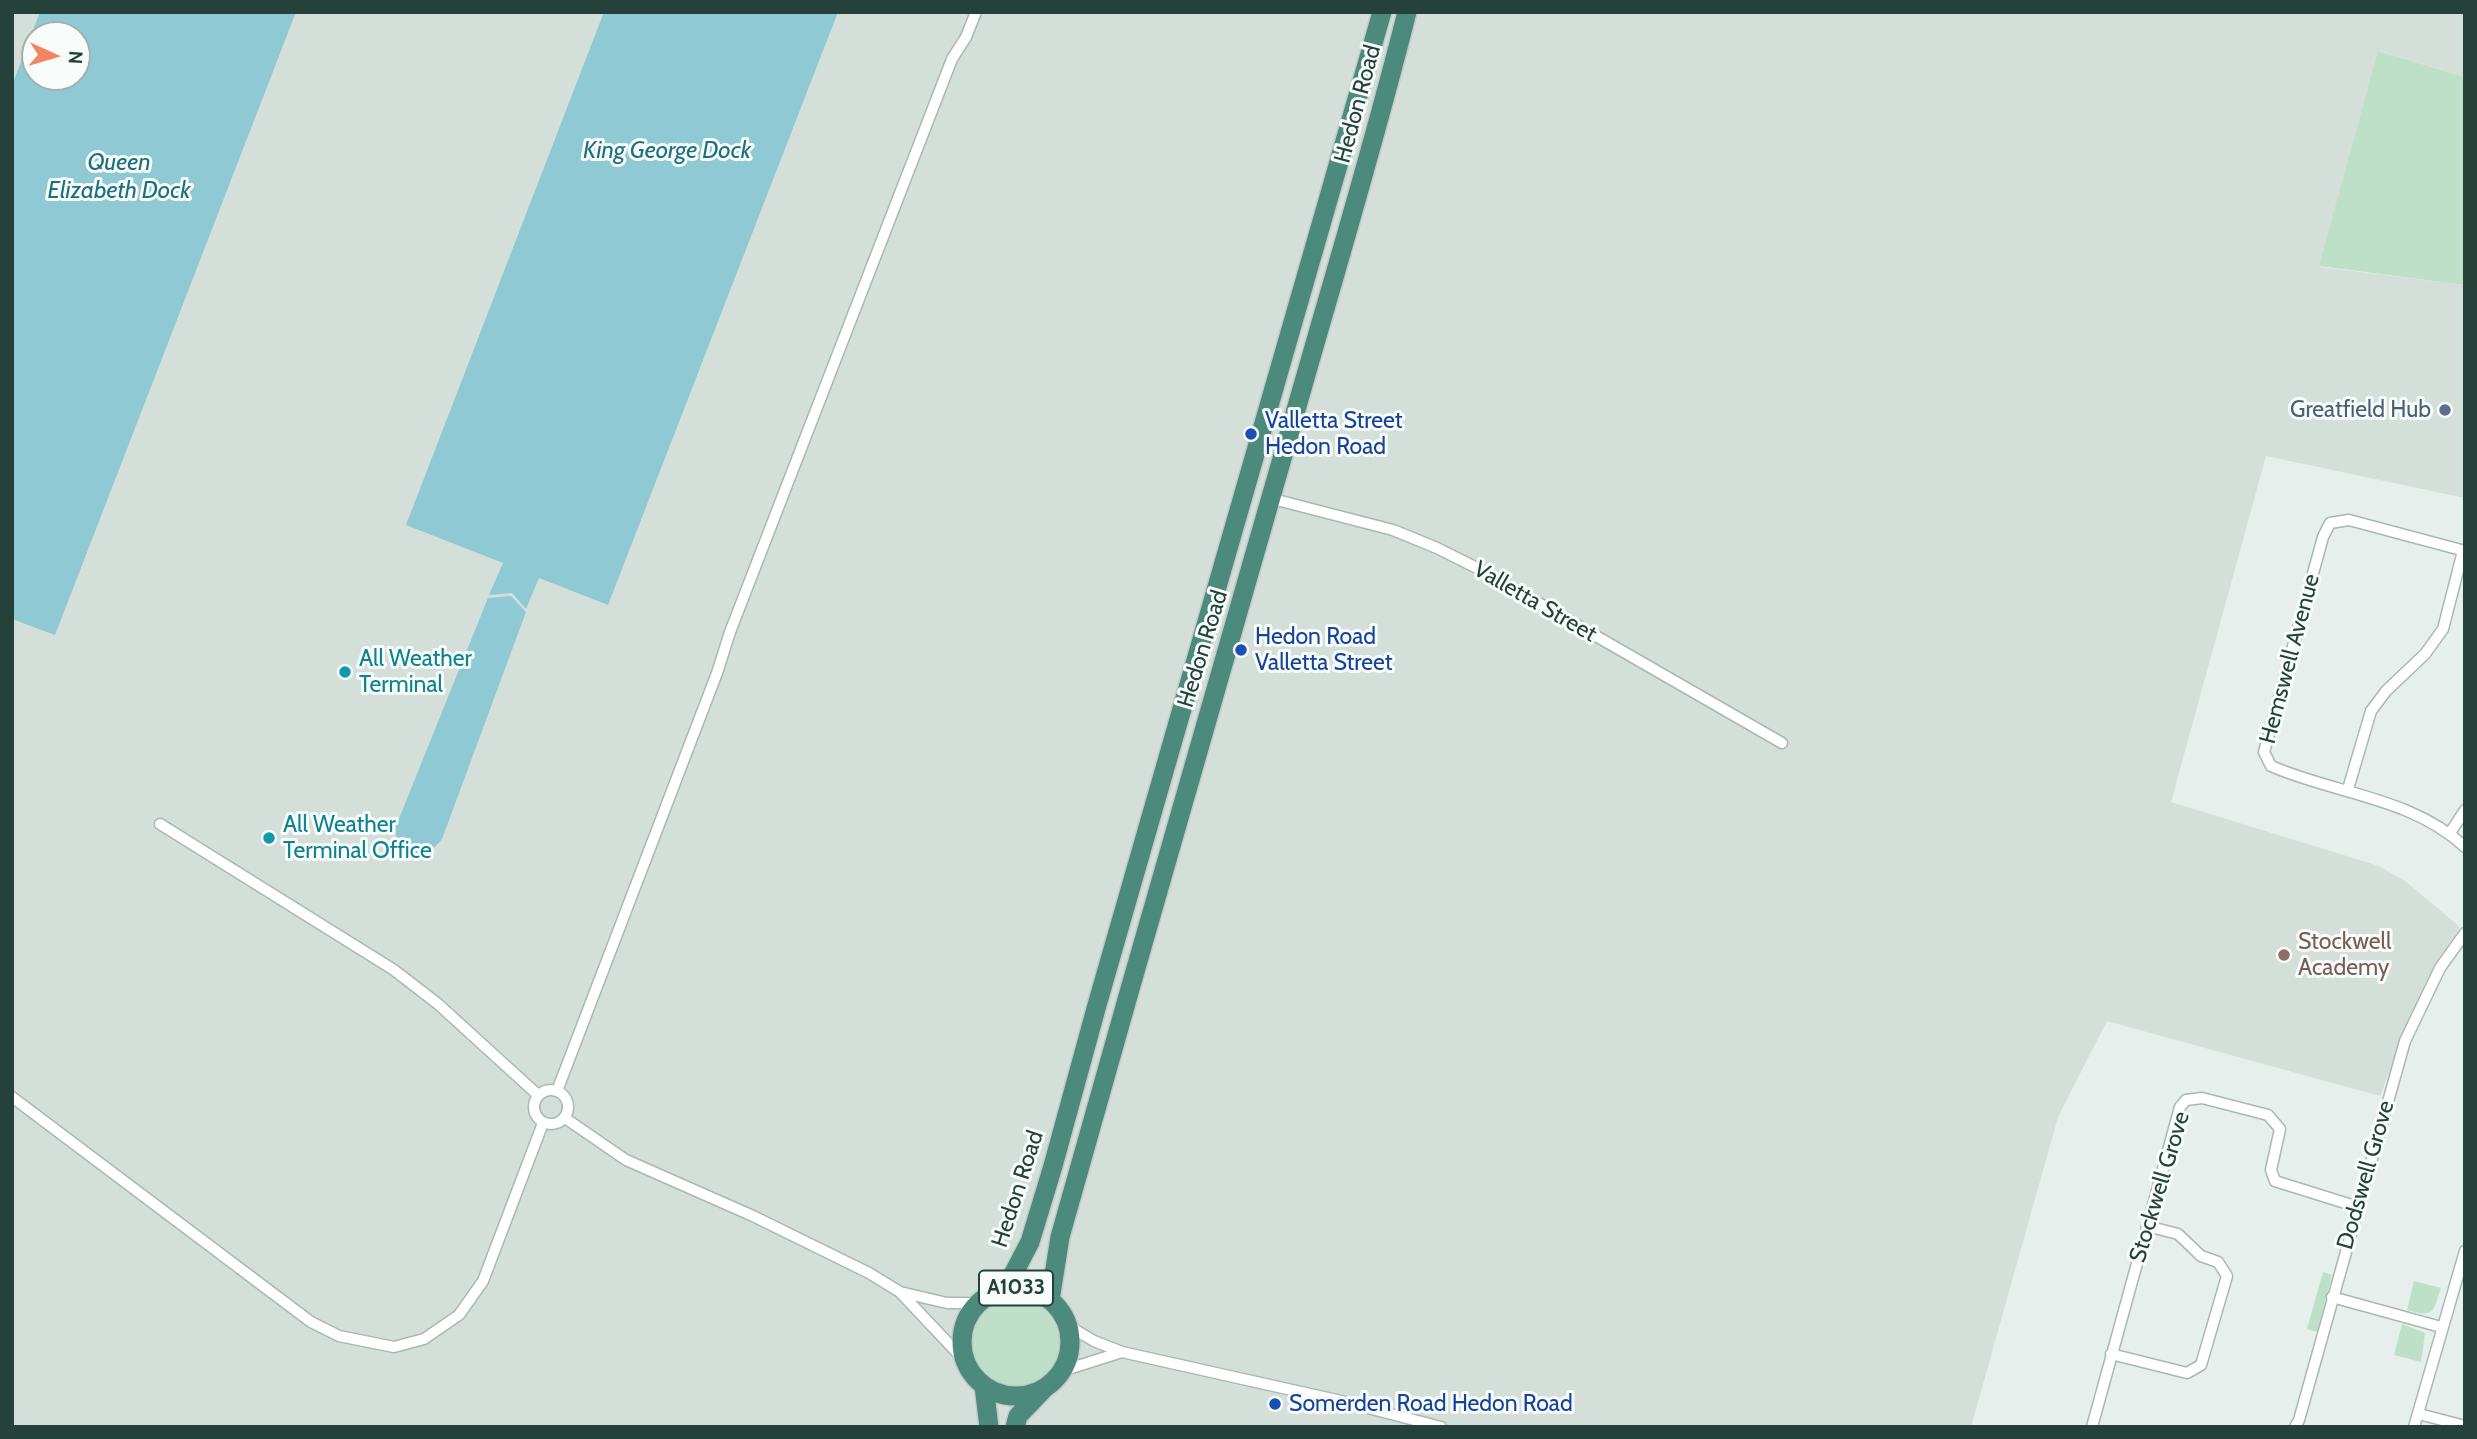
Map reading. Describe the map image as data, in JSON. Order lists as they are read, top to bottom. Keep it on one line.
{"streets":{"highway":["Hedon Road","A1033"],"street":["Valletta Street","Hemswell Avenue","Dodswell Grove","Stockwell Grove"]},"crossings":[["Hedon Road","Valletta Street"],["Hedon Road","A1033"],["Dodswell Grove","Stockwell Grove"]],"water":["King George Dock","Queen Elizabeth Dock"],"places":["Greatfield Hub","Valletta Street Hedon Road","Hedon Road Valletta Street","All Weather Terminal","All Weather Terminal Office","Stockwell Academy","Somerden Road Hedon Road"],"north":"right"}
